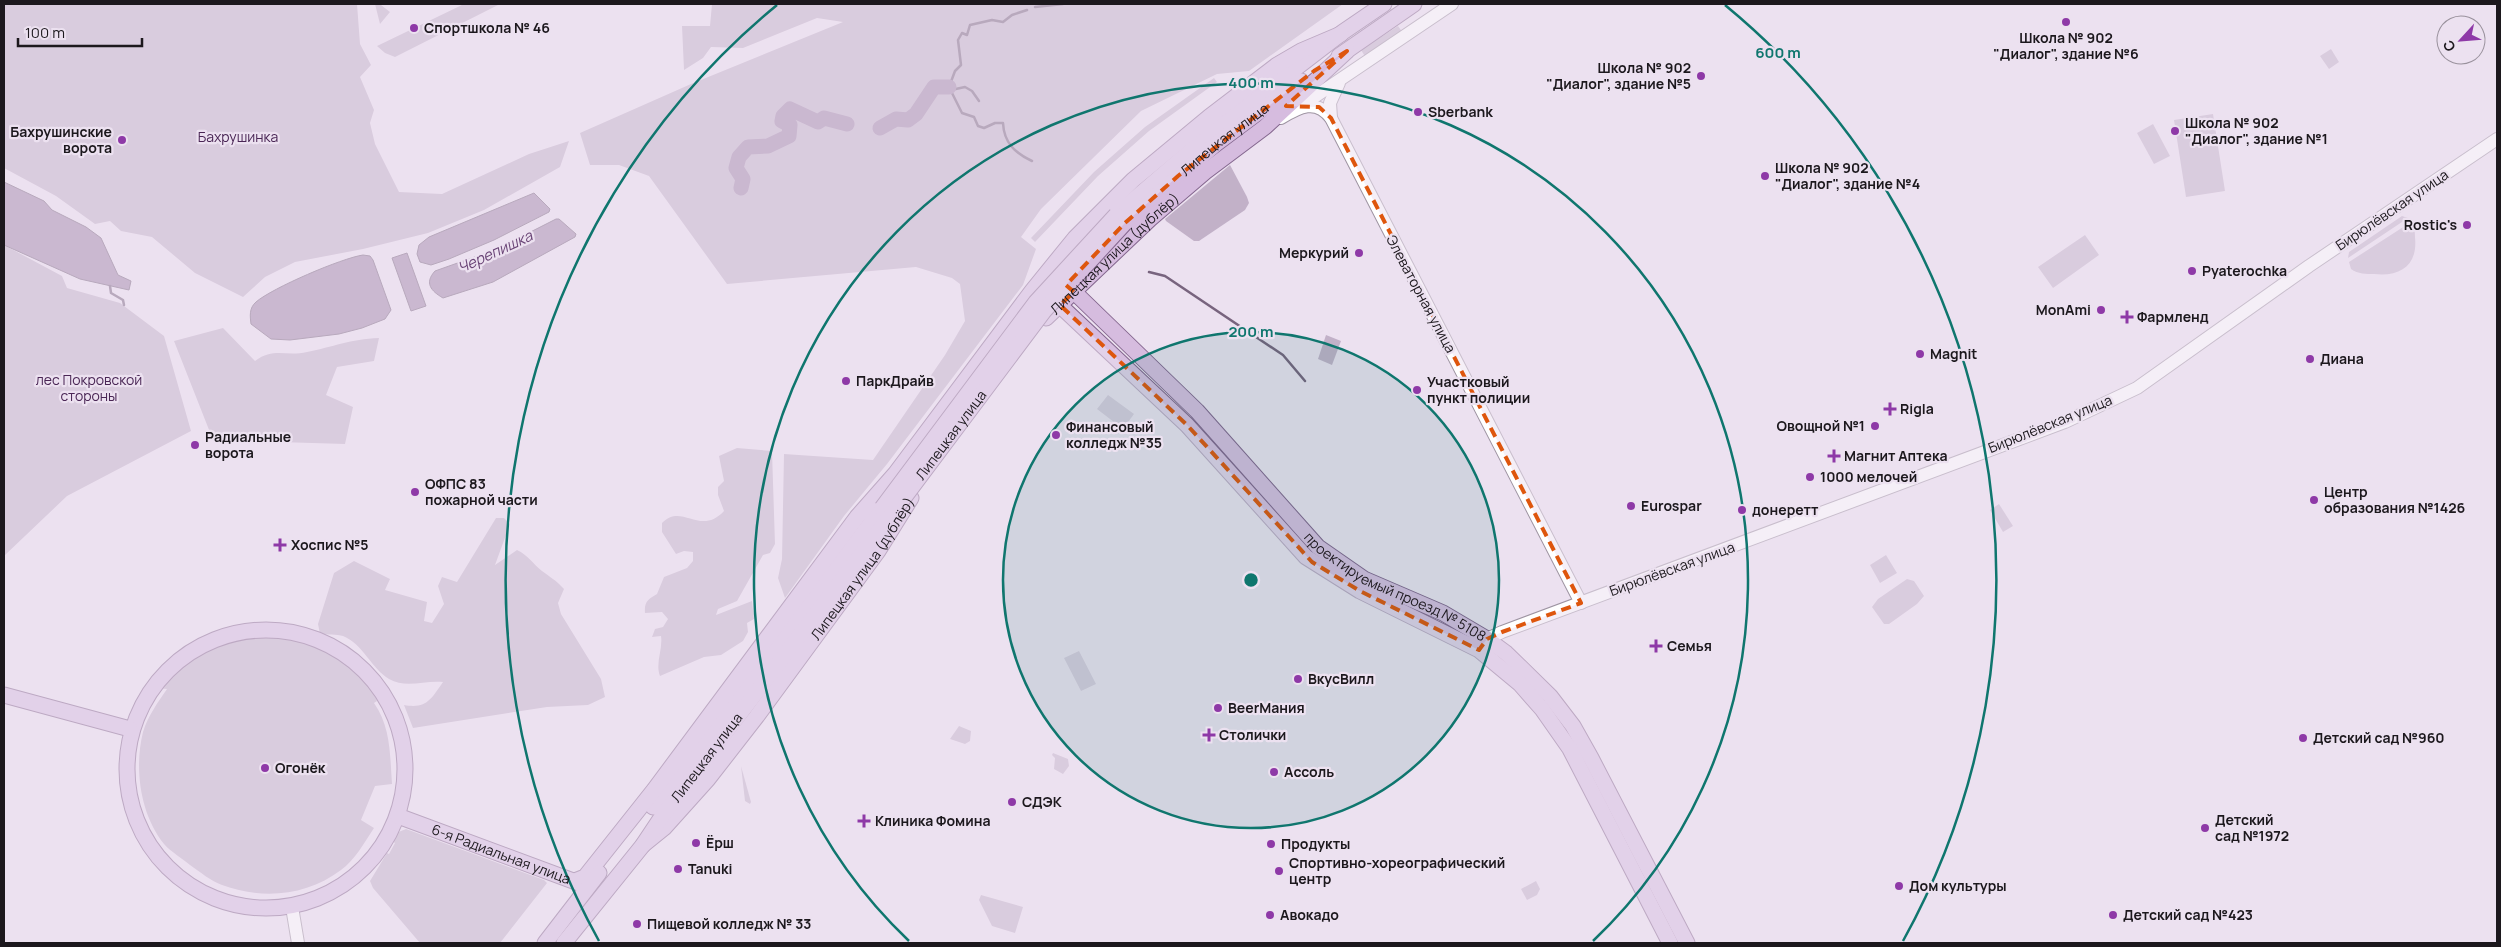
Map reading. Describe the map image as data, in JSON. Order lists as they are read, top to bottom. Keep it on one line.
{"streets":{"main road":["Липецкая улица","Липецкая улица (дублёр)","проектируемый проезд № 5108","6-я Радиальная улица"],"street":["Бирюлёвская улица","Элеваторная улица"]},"crossings":[["Липецкая улица","Липецкая улица (дублёр)"],["Липецкая улица","6-я Радиальная улица"],["Бирюлёвская улица","Элеваторная улица"],["Бирюлёвская улица","проектируемый проезд № 5108"],["Липецкая улица (дублёр)","проектируемый проезд № 5108"],["Липецкая улица (дублёр)","6-я Радиальная улица"]],"water":["Черепишка"],"parks":["Бахрушинка","лес Покровской стороны"],"places":{"other":["Школа № 902 \"Диалог\", здание №6","Спортшкола № 46","Школа № 902 \"Диалог\", здание №5","Sberbank","Школа № 902 \"Диалог\", здание №1","Бахрушинские ворота","Школа № 902 \"Диалог\", здание №4","Rostic's","Меркурий","Pyaterochka","MonAmi","Magnit","Диана","ПаркДрайв","Участковый пункт полиции","Овощной №1","Финансовый колледж №35","Радиальные ворота","1000 мелочей","ОФПС 83 пожарной части","Центр образования №1426","Eurospar","донеретт","ВкусВилл","BeerМания","Детский сад №960","Огонёк","Ассоль","СДЭК","Детский сад №1972","Ёрш","Продукты","Tanuki","Спортивно-хореографический центр","Дом культуры","Авокадо","Детский сад №423","Пищевой колледж № 33"],"health":["Фармленд","Rigla","Магнит Аптека","Хоспис №5","Семья","Столички","Клиника Фомина"]},"scale_bar":"100 m","north":"bottom left","rings":["600 m","400 m","200 m"]}
